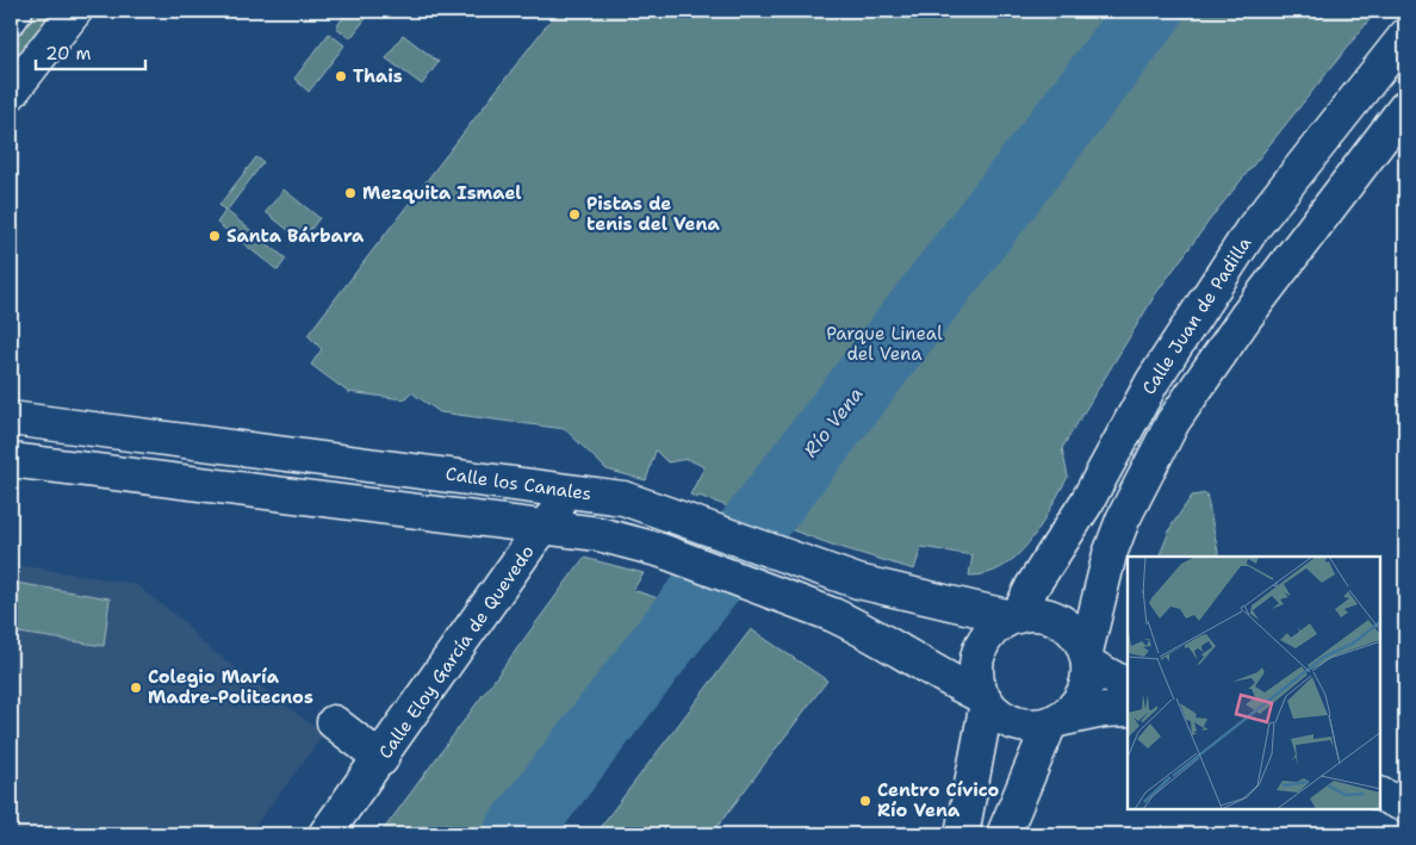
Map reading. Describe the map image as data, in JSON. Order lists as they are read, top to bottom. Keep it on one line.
{"streets":{"street":["Calle Juan de Padilla","Calle los Canales","Calle Eloy García de Quevedo"]},"crossings":[["Calle Juan de Padilla","Calle los Canales"],["Calle los Canales","Calle Eloy García de Quevedo"]],"water":["Río Vena"],"parks":["Parque Lineal del Vena"],"places":["Thais","Mezquita Ismael","Pistas de tenis del Vena","Santa Bárbara","Colegio María Madre-Politecnos","Centro Cívico Río Vena"],"scale_bar":"20 m"}
